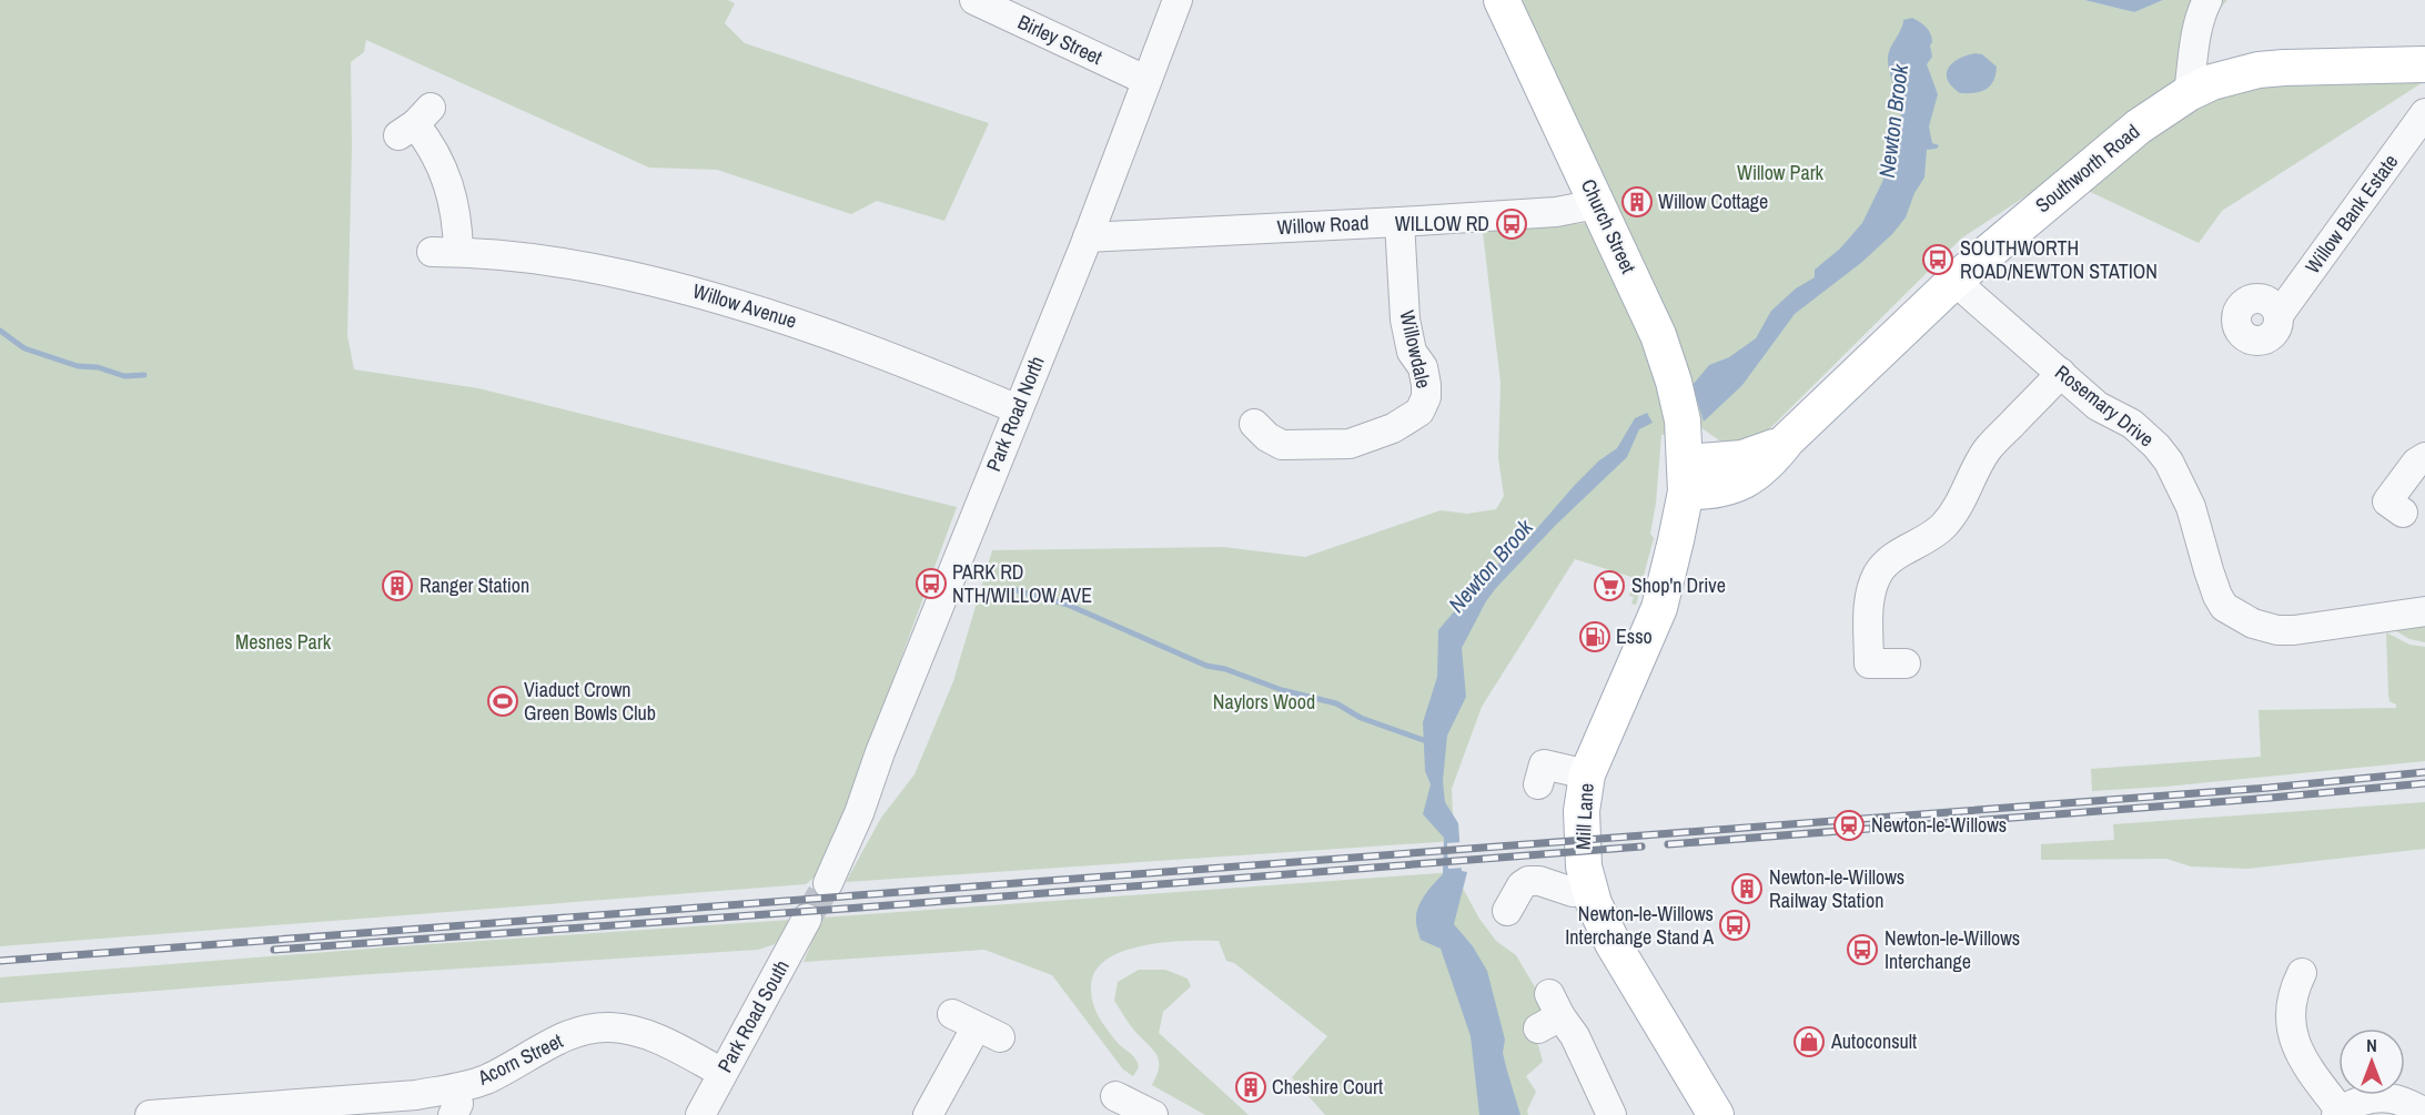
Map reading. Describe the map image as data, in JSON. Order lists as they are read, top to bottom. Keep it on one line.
{"streets":{"main road":["Southworth Road","Church Street","Mill Lane"],"street":["Birley Street","Willow Bank Estate","Willow Road","Willow Avenue","Willowdale","Rosemary Drive","Park Road North","Park Road South","Acorn Street"]},"crossings":[["Birley Street","Park Road North"],["Southworth Road","Church Street"],["Southworth Road","Rosemary Drive"],["Southworth Road","Mill Lane"],["Willow Road","Church Street"],["Willow Road","Willowdale"],["Willow Road","Park Road North"],["Church Street","Mill Lane"],["Willow Avenue","Park Road North"],["Park Road South","Acorn Street"]],"water":["Newton Brook"],"parks":["Willow Park","Mesnes Park","Naylors Wood"],"places":{"building":["Willow Cottage","Ranger Station","Newton-le-Willows Railway Station","Cheshire Court"],"bus stop":["WILLOW RD","SOUTHWORTH ROAD/NEWTON STATION","PARK RD NTH/WILLOW AVE","Newton-le-Willows Interchange Stand A","Newton-le-Willows Interchange"],"supermarket":["Shop'n Drive"],"fuel station":["Esso"],"sports":["Viaduct Crown Green Bowls Club"],"station":["Newton-le-Willows"],"shop":["Autoconsult"]},"north":"top"}
